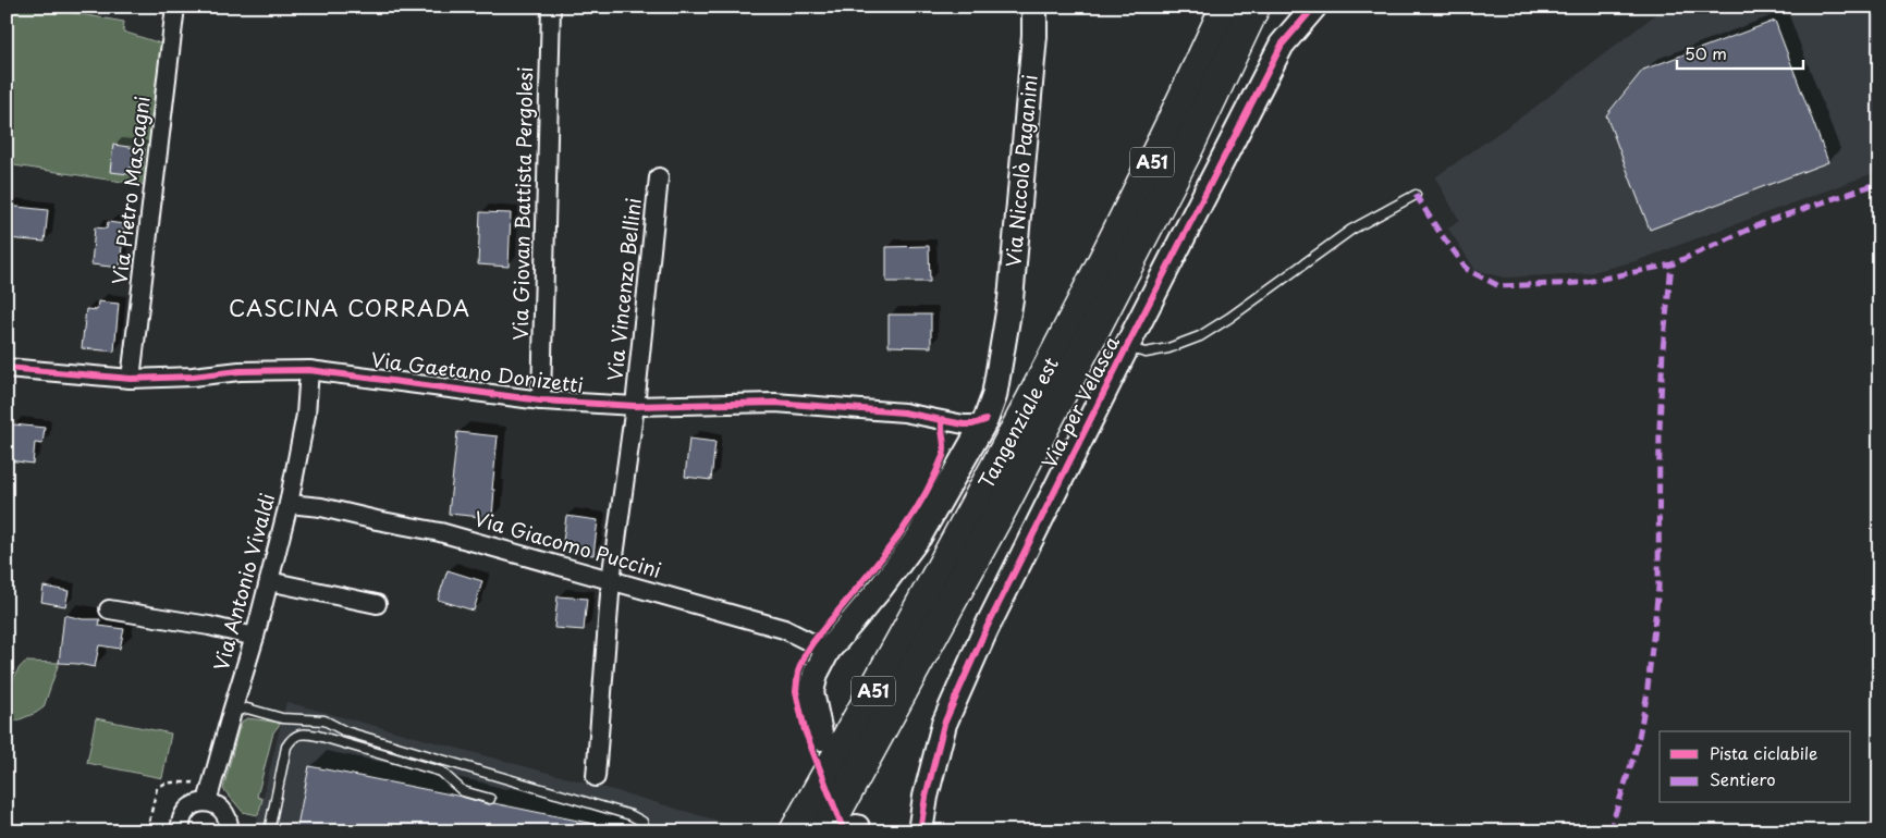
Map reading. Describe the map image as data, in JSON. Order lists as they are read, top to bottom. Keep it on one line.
{"streets":{"highway":["A51","Tangenziale est"],"street":["Via Niccolò Paganini","Via Pietro Mascagni","Via Giovan Battista Pergolesi","Via Vincenzo Bellini","Via Gaetano Donizetti","Via per Velasca","Via Giacomo Puccini","Via Antonio Vivaldi"]},"crossings":[["Via Niccolò Paganini","Via Gaetano Donizetti"],["Via Niccolò Paganini","Via Giacomo Puccini"],["Via Pietro Mascagni","Via Gaetano Donizetti"],["Via Giovan Battista Pergolesi","Via Gaetano Donizetti"],["Via Vincenzo Bellini","Via Gaetano Donizetti"],["Via Vincenzo Bellini","Via Giacomo Puccini"],["Via Gaetano Donizetti","Via Antonio Vivaldi"],["Via Giacomo Puccini","Via Antonio Vivaldi"]],"districts":["CASCINA CORRADA"],"legend":["Pista ciclabile","Sentiero"],"scale_bar":"50 m"}
